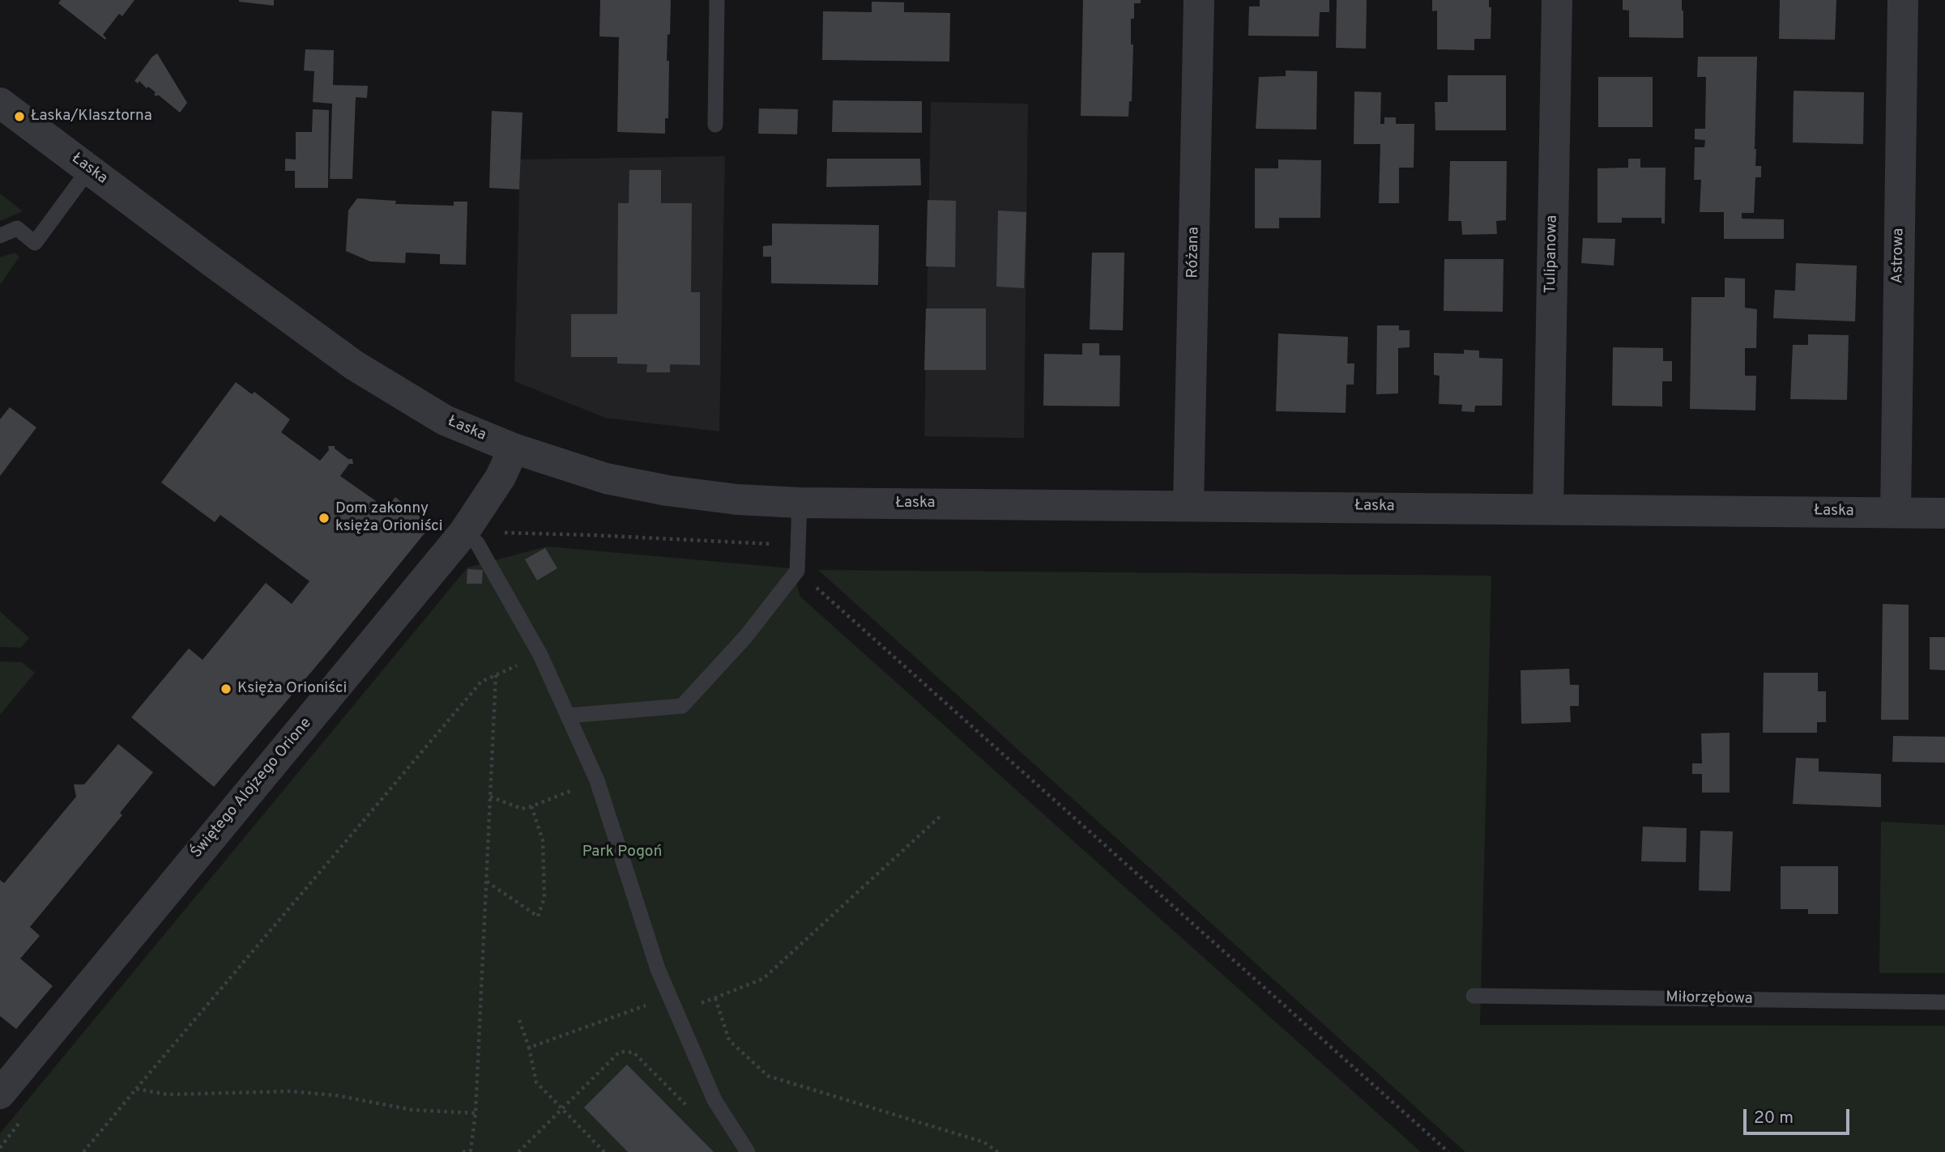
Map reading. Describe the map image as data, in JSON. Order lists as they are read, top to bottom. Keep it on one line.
{"streets":{"street":["Łaska","Różana","Tulipanowa","Astrowa","Świętego Alojzego Orione"],"lane":["Miłorzębowa"]},"crossings":[["Łaska","Różana"],["Łaska","Tulipanowa"],["Łaska","Astrowa"],["Łaska","Świętego Alojzego Orione"]],"parks":["Park Pogoń"],"places":["Łaska/Klasztorna","Dom zakonny księża Orioniści","Księża Orioniści"],"scale_bar":"20 m"}
